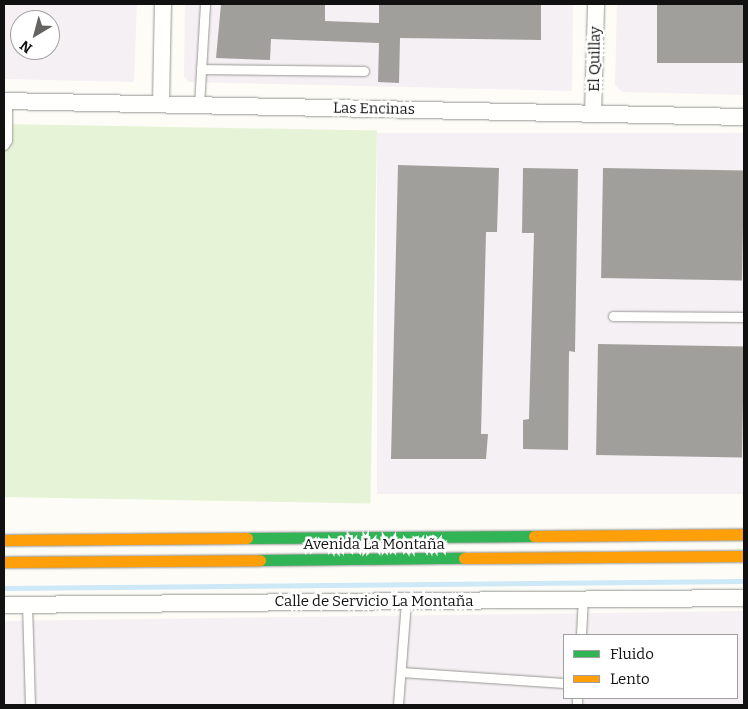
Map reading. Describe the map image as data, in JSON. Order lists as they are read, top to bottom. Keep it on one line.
{"streets":{"main road":["Avenida La Montaña"],"street":["El Quillay","Las Encinas","Calle de Servicio La Montaña"]},"crossings":[["El Quillay","Las Encinas"]],"legend":["Fluido","Lento"],"north":"bottom left"}
